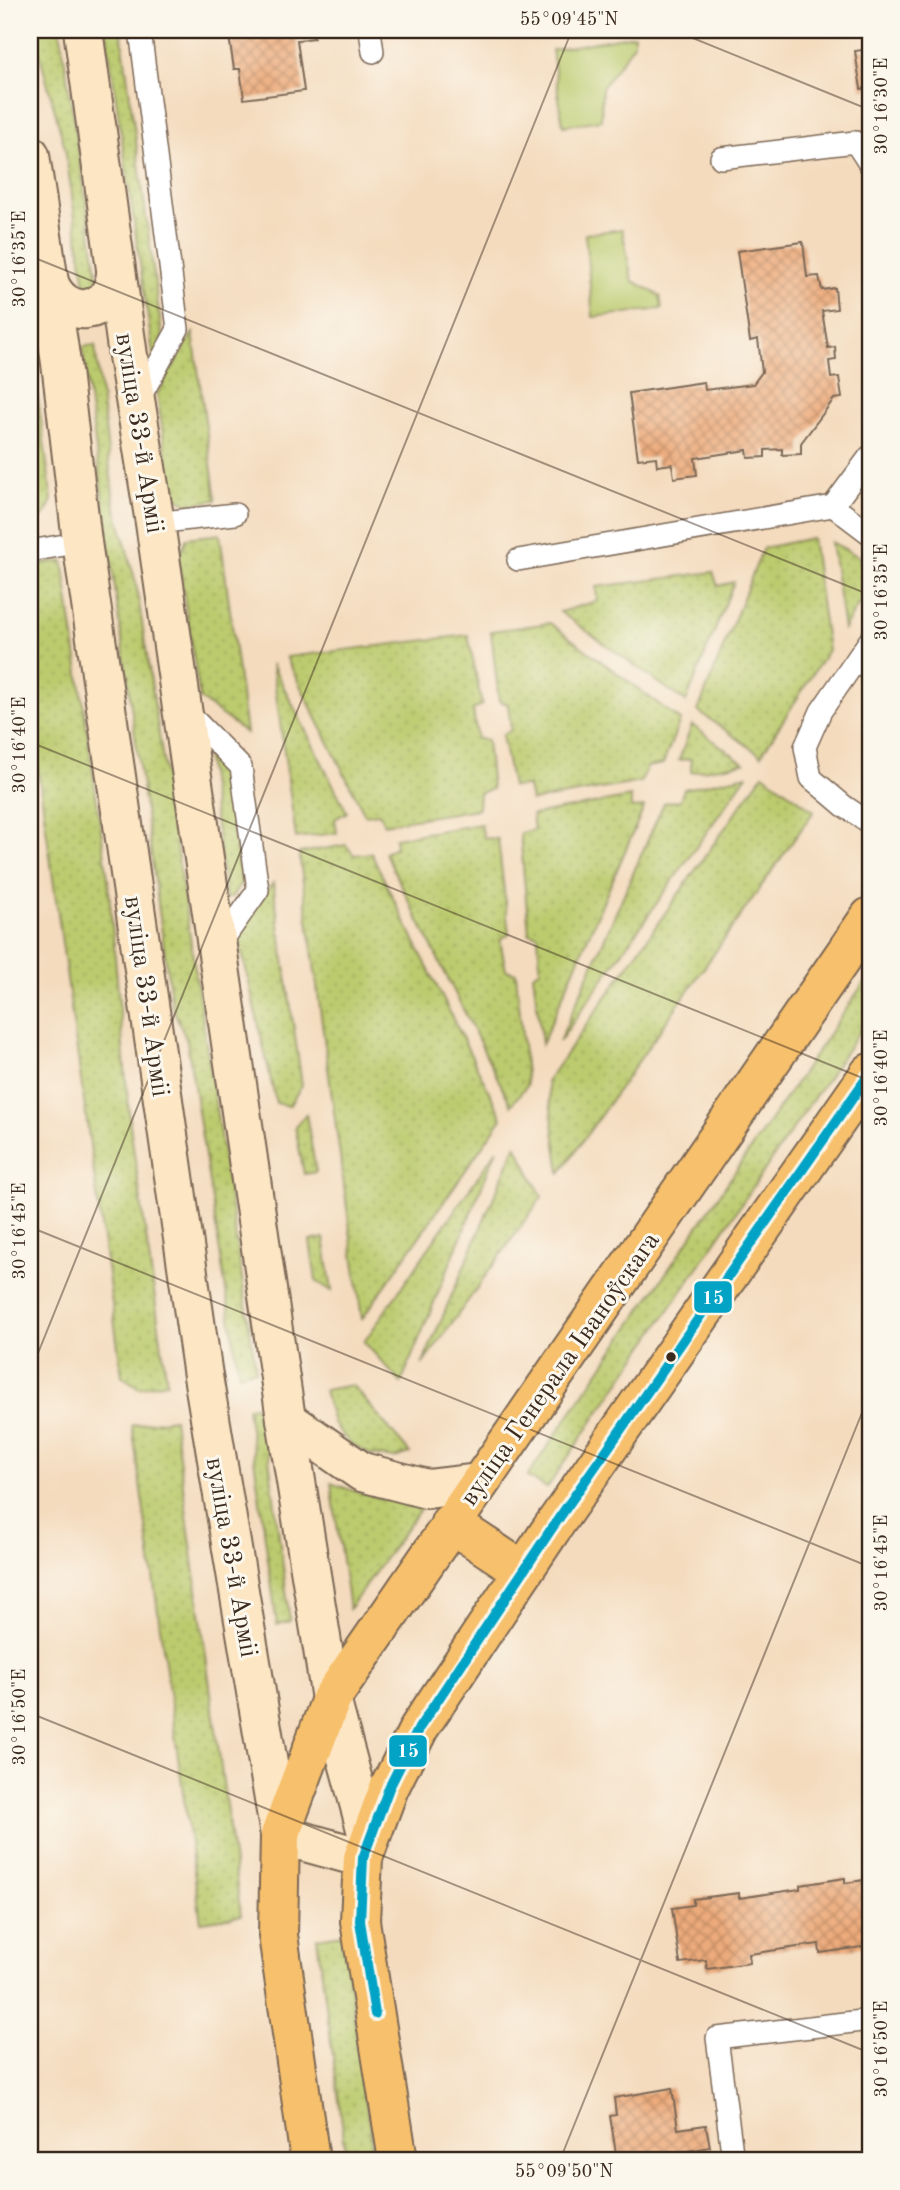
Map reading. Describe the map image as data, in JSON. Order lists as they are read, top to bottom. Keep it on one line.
{"streets":{"main road":["вуліца 33-й Арміі","вуліца Генерала Іваноўскага"]},"crossings":[["вуліца 33-й Арміі","вуліца Генерала Іваноўскага"]],"lines":["transit line 15"],"coordinates":["55°09'45\"N","30°16'30\"E","30°16'35\"E","30°16'40\"E","30°16'45\"E","30°16'50\"E","55°09'50\"N"]}
